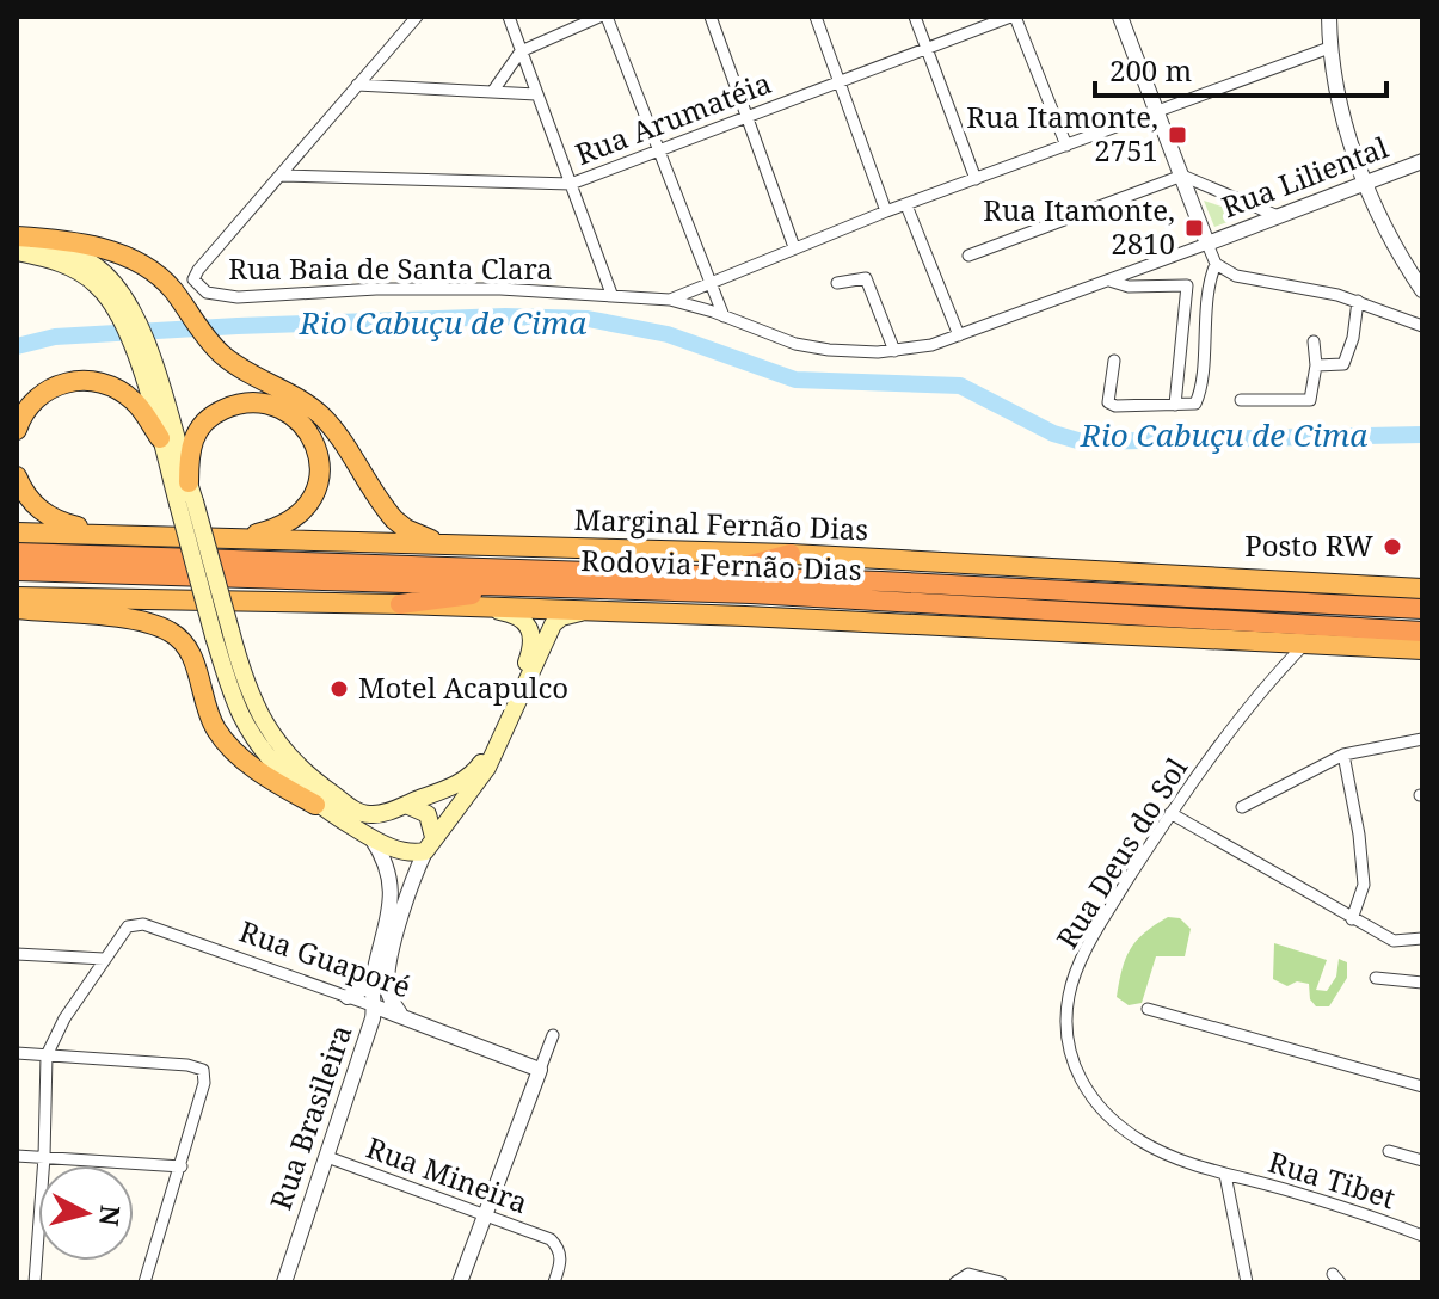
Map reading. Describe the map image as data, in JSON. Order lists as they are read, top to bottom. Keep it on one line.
{"streets":{"highway":["Marginal Fernão Dias","Rodovia Fernão Dias"],"street":["Rua Arumatéia","Rua Liliental","Rua Baia de Santa Clara","Rua Deus do Sol","Rua Guaporé","Rua Brasileira","Rua Mineira","Rua Tibet"]},"crossings":[["Rua Arumatéia","Rua Baia de Santa Clara"],["Rua Liliental","Rua Baia de Santa Clara"],["Rua Deus do Sol","Rua Tibet"],["Rua Guaporé","Rua Brasileira"],["Rua Brasileira","Rua Mineira"]],"water":["Rio Cabuçu de Cima"],"places":{"transit":["Rua Itamonte, 2751","Rua Itamonte, 2810"],"other":["Posto RW","Motel Acapulco"]},"scale_bar":"200 m","north":"right"}
